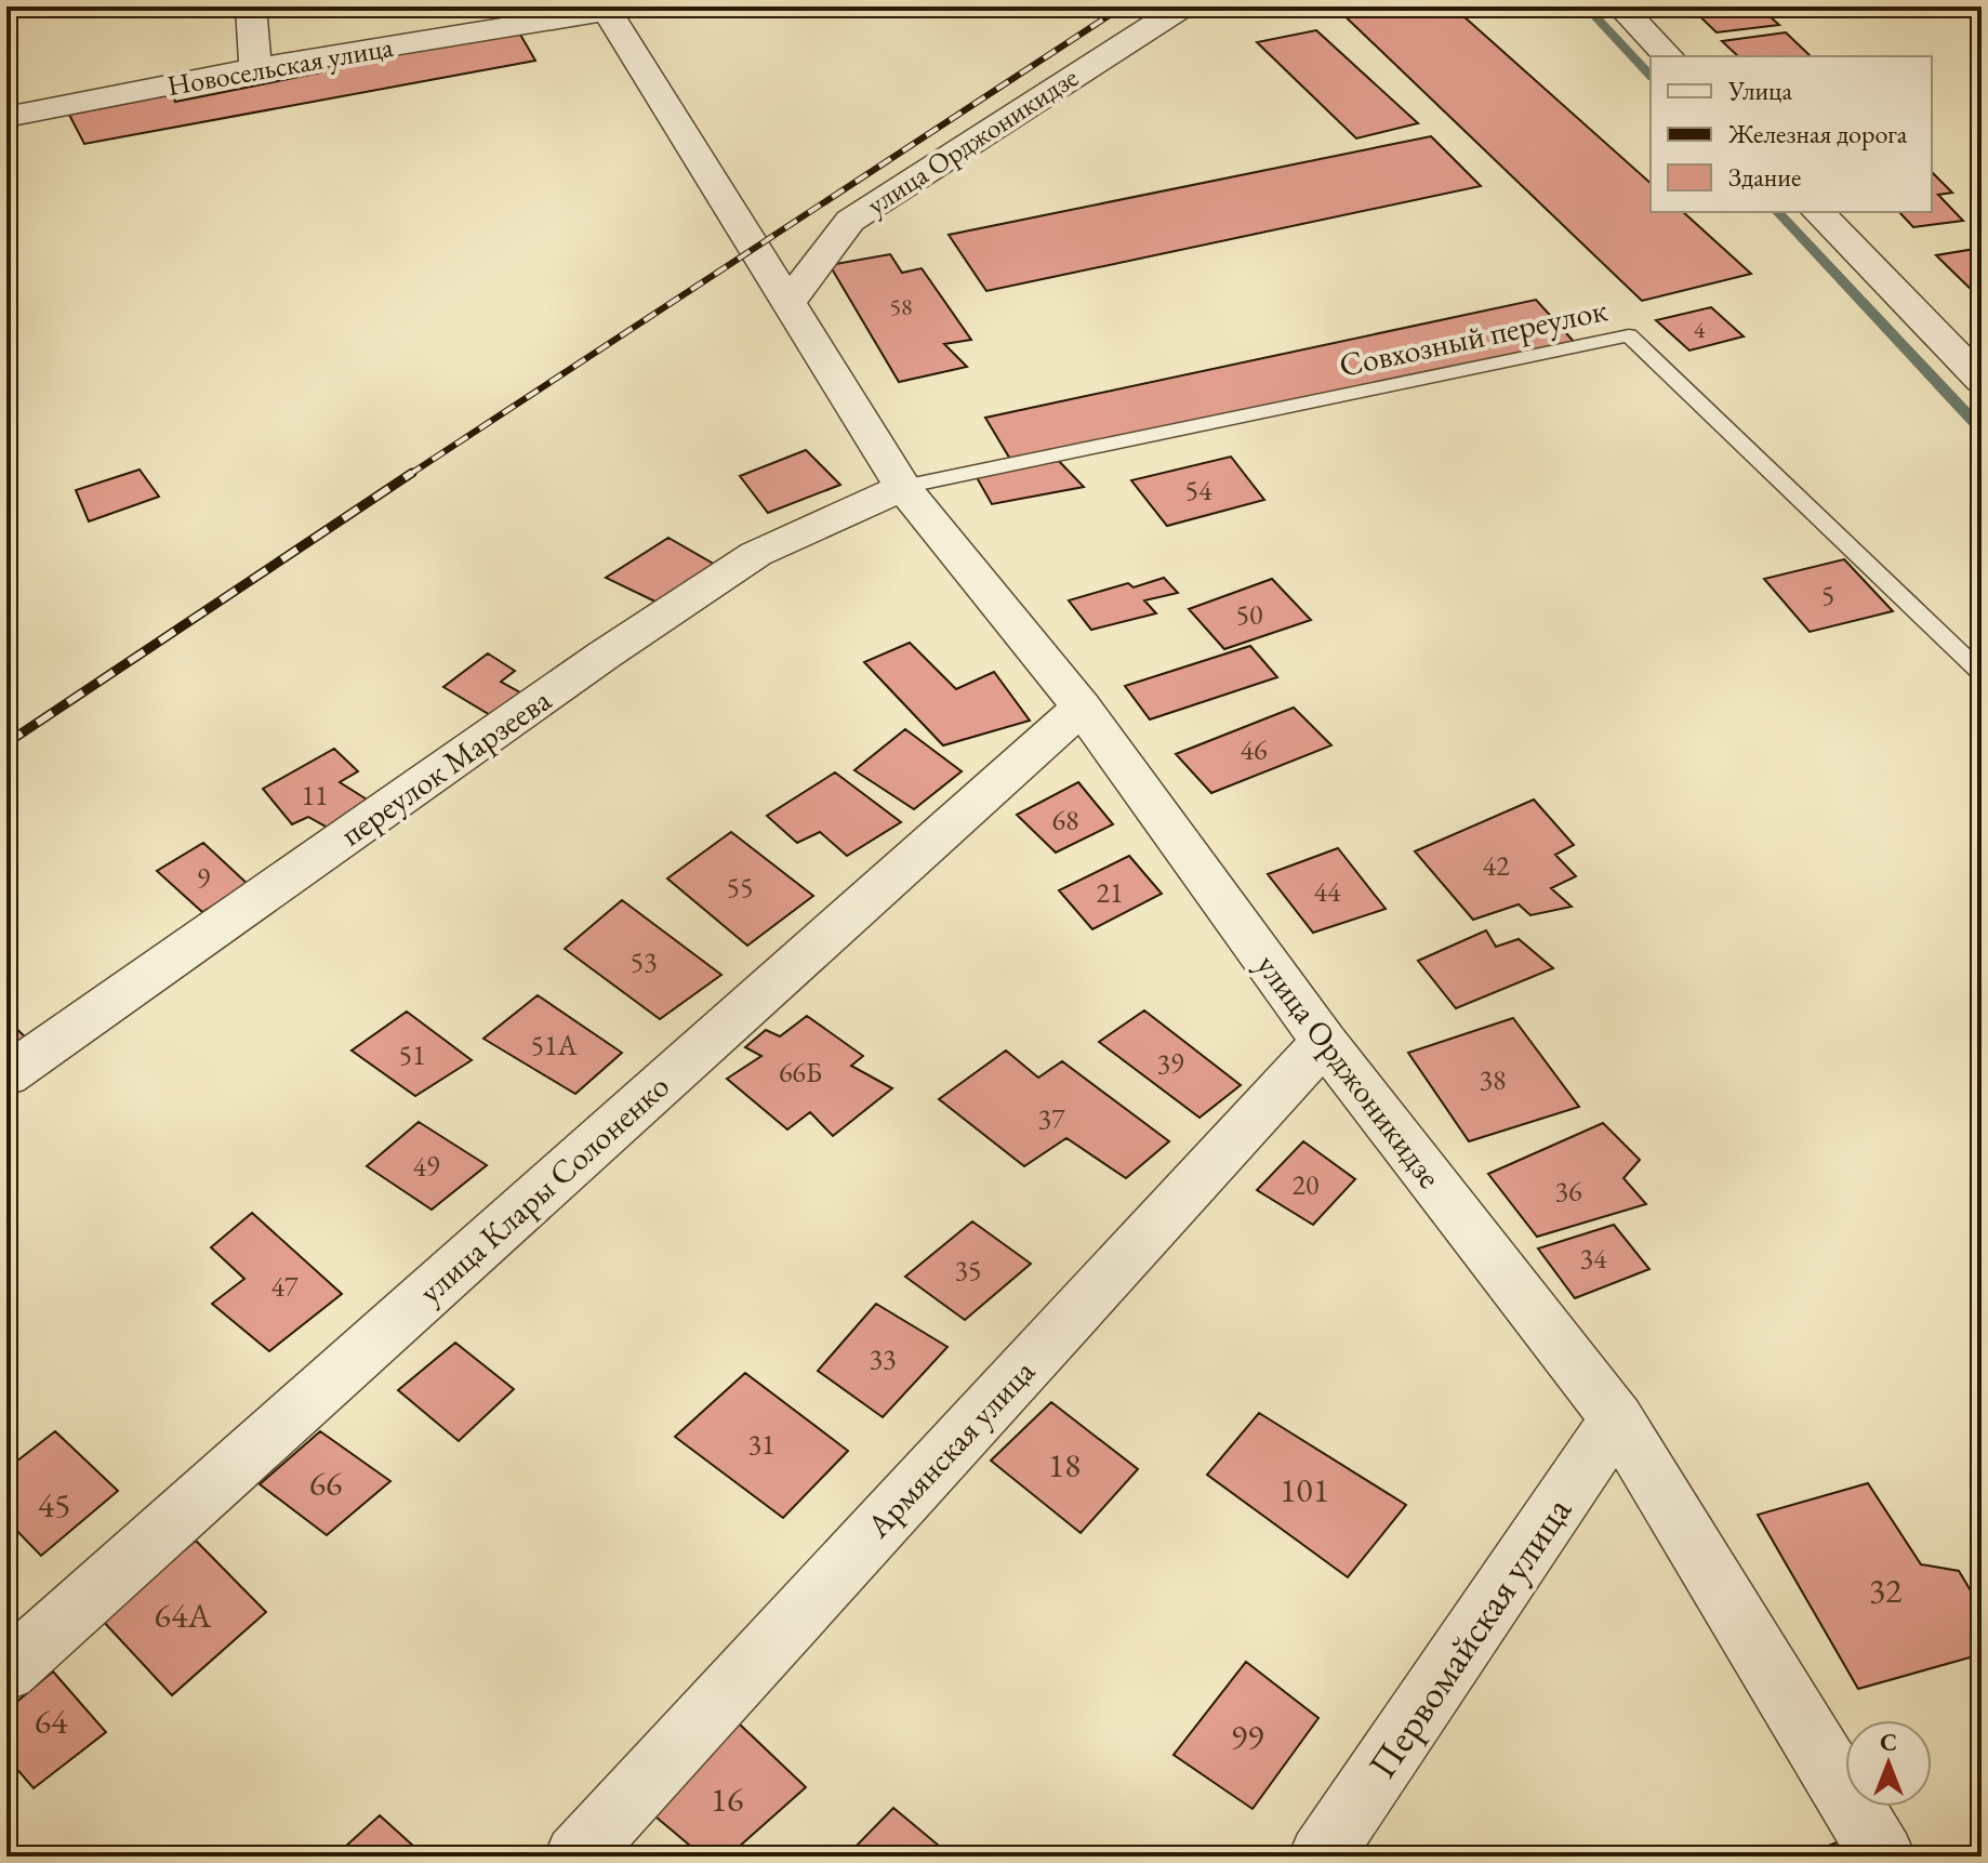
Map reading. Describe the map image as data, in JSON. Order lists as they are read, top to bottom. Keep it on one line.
{"streets":{"street":["Новосельская улица","улица Орджоникидзе","переулок Марзеева","улица Клары Солоненко","Армянская улица","Первомайская улица"],"lane":["Совхозный переулок"]},"crossings":[["Новосельская улица","улица Орджоникидзе"],["улица Орджоникидзе","Совхозный переулок"],["улица Орджоникидзе","переулок Марзеева"],["улица Орджоникидзе","улица Клары Солоненко"],["улица Орджоникидзе","Армянская улица"],["улица Орджоникидзе","Первомайская улица"],["Совхозный переулок","переулок Марзеева"]],"house_numbers":["58","4","54","5","50","46","11","68","42","9","55","44","21","53","51А","51","39","66Б","38","37","49","20","36","34","35","47","33","31","18","66","101","45","32","64А","64","99","16"],"legend":["Улица","Железная дорога","Здание"],"north":"top"}
